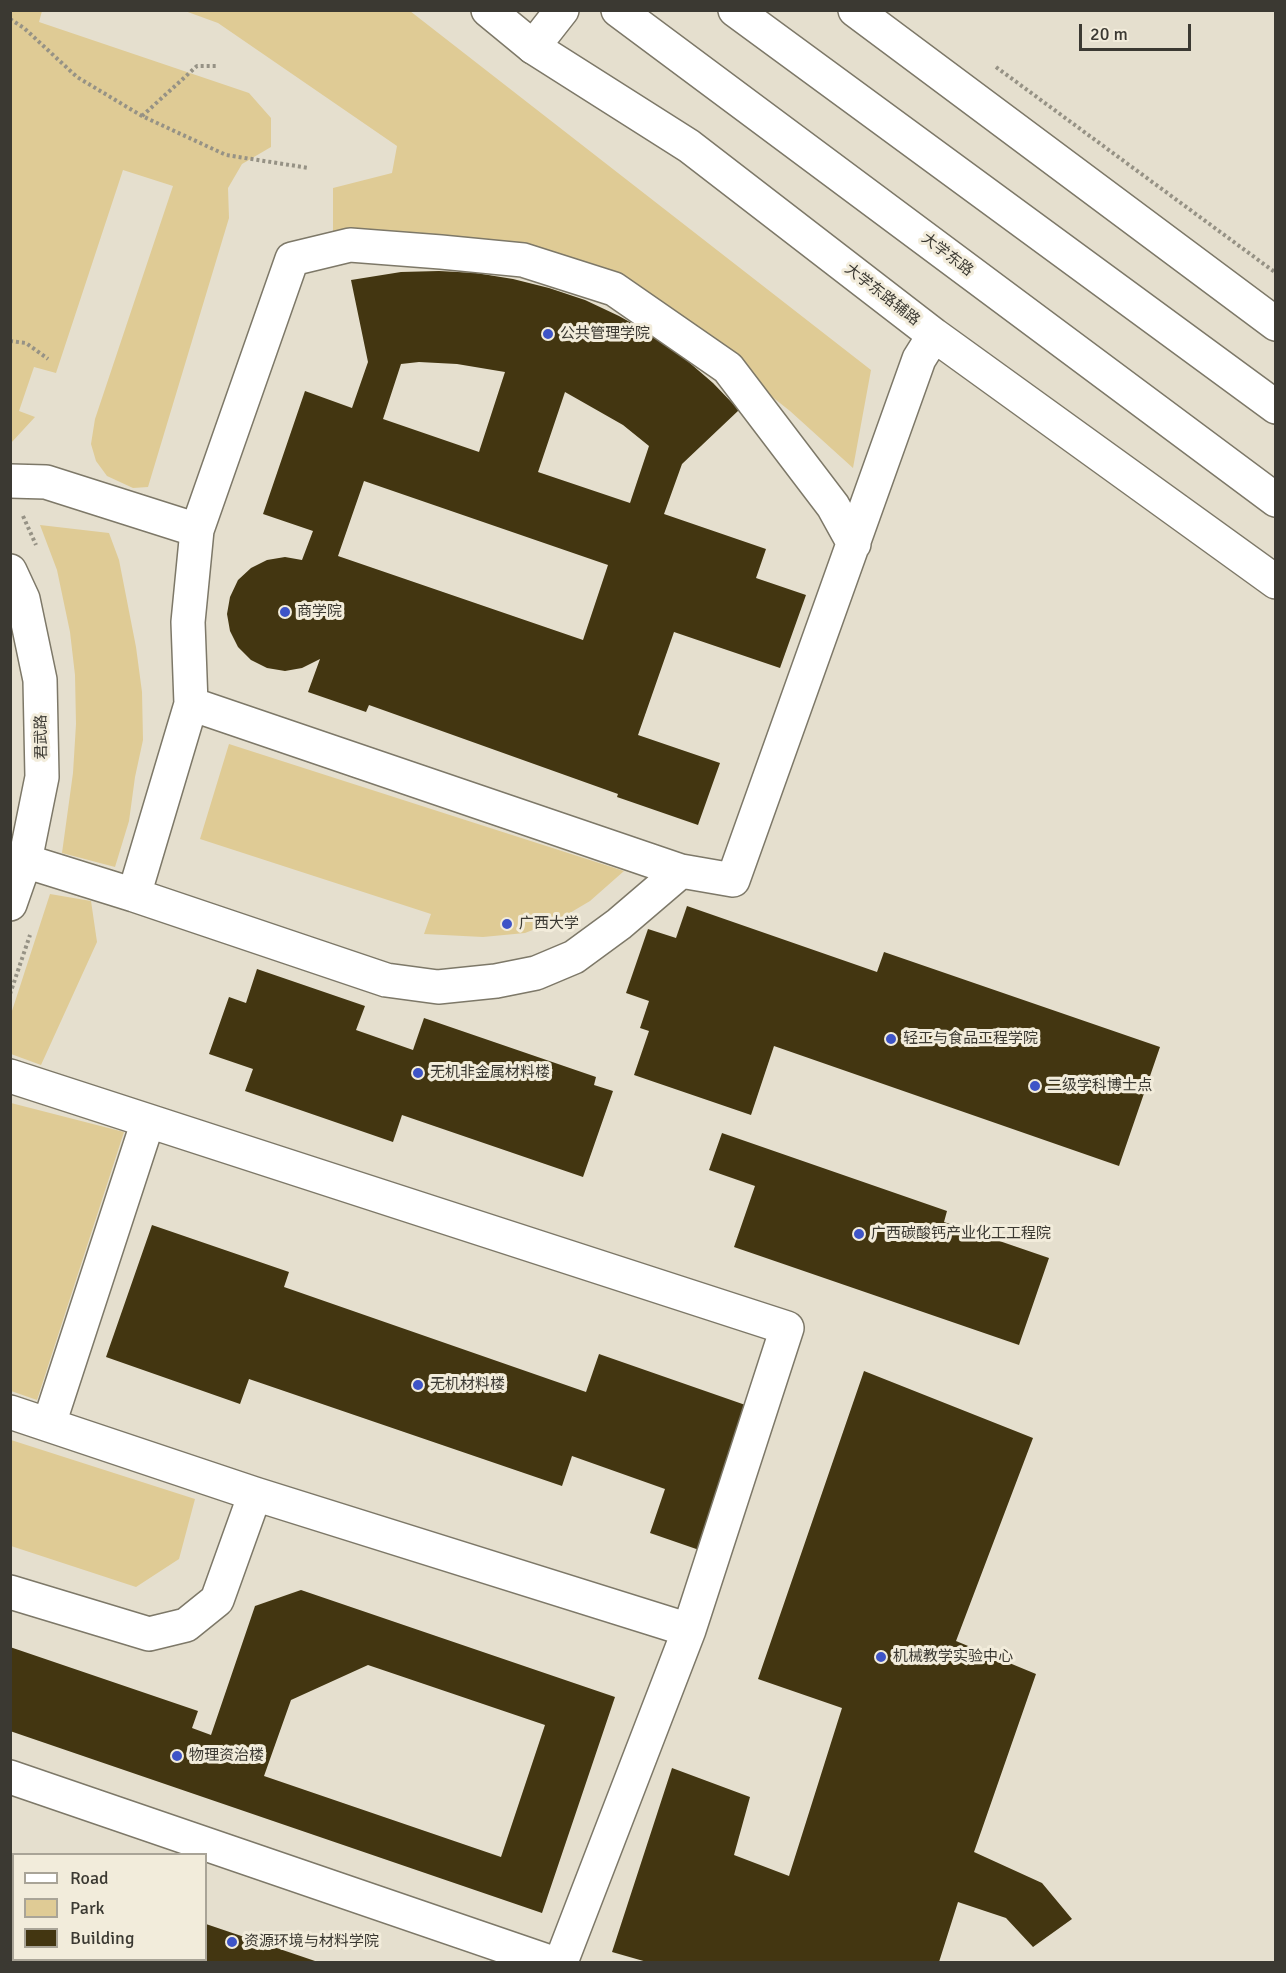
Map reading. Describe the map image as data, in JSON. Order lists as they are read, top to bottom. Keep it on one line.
{"streets":{"street":["大学东路","大学东路辅路","君武路"]},"places":["公共管理学院","商学院","广西大学","轻工与食品工程学院","无机非金属材料楼","二级学科博士点","广西碳酸钙产业化工工程院","无机材料楼","机械教学实验中心","物理资治楼","资源环境与材料学院"],"legend":["Road","Park","Building"],"scale_bar":"20 m"}
